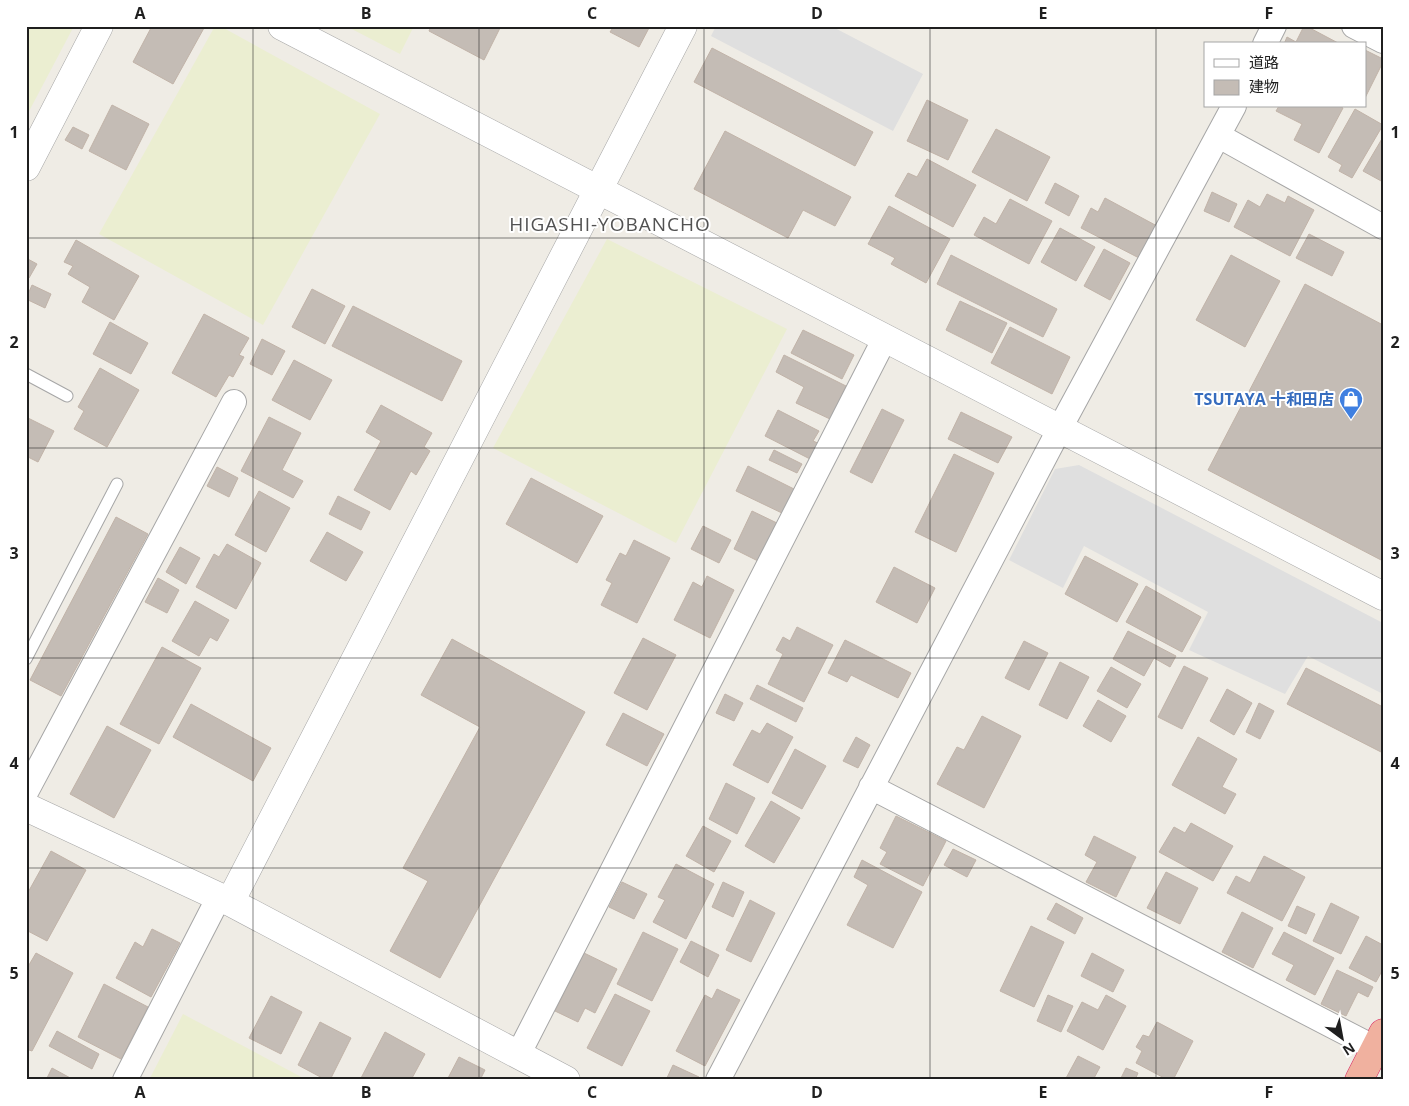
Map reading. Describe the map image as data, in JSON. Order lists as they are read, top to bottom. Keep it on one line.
{"districts":["HIGASHI-YOBANCHO"],"places":{"shop":["TSUTAYA 十和田店"]},"legend":["道路","建物"],"north":"bottom right","grid":{"columns":["A","B","C","D","E","F"],"rows":["1","2","3","4","5"]}}
